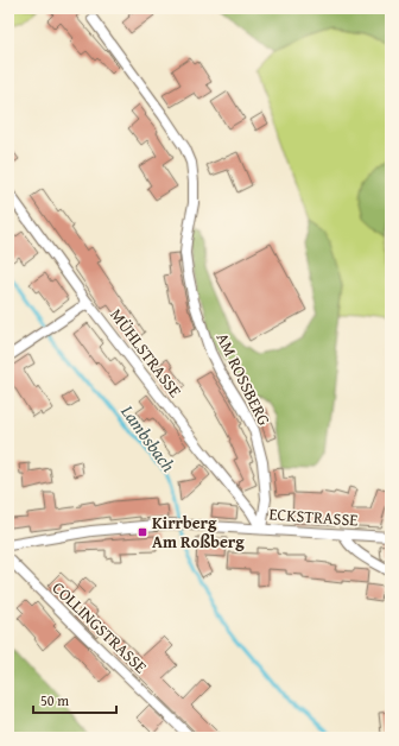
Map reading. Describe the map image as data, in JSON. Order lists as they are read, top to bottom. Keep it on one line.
{"streets":{"street":["MÜHLSTRASSE","AM ROSSBERG","ECKSTRASSE","COLLINGSTRASSE"]},"crossings":[["MÜHLSTRASSE","AM ROSSBERG"],["MÜHLSTRASSE","ECKSTRASSE"],["AM ROSSBERG","ECKSTRASSE"]],"water":["Lambsbach"],"places":{"transit":["Kirrberg Am Roßberg"]},"scale_bar":"50 m"}
